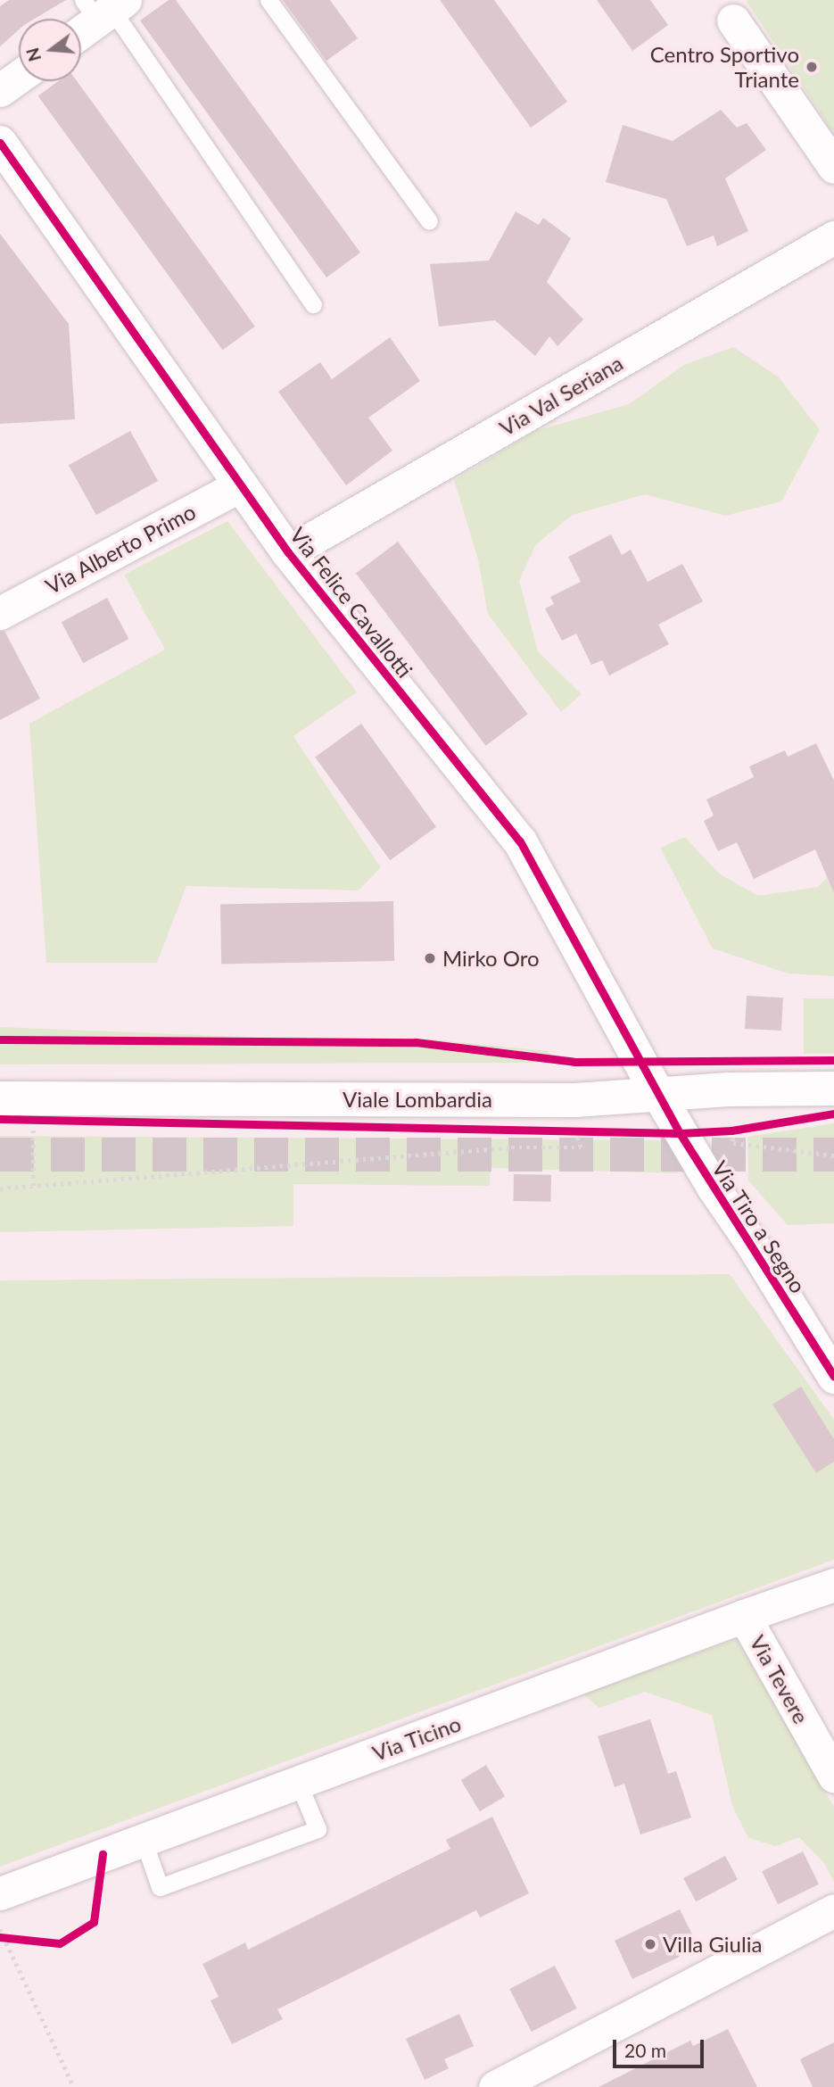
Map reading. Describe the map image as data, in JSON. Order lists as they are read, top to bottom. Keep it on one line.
{"streets":{"street":["Via Val Seriana","Via Alberto Primo","Via Felice Cavallotti","Viale Lombardia","Via Tiro a Segno","Via Tevere","Via Ticino"]},"crossings":[["Via Val Seriana","Via Felice Cavallotti"],["Via Alberto Primo","Via Felice Cavallotti"],["Via Felice Cavallotti","Viale Lombardia"],["Via Felice Cavallotti","Via Tiro a Segno"],["Viale Lombardia","Via Tiro a Segno"],["Via Tevere","Via Ticino"]],"places":["Centro Sportivo Triante","Mirko Oro","Villa Giulia"],"scale_bar":"20 m","north":"left"}
